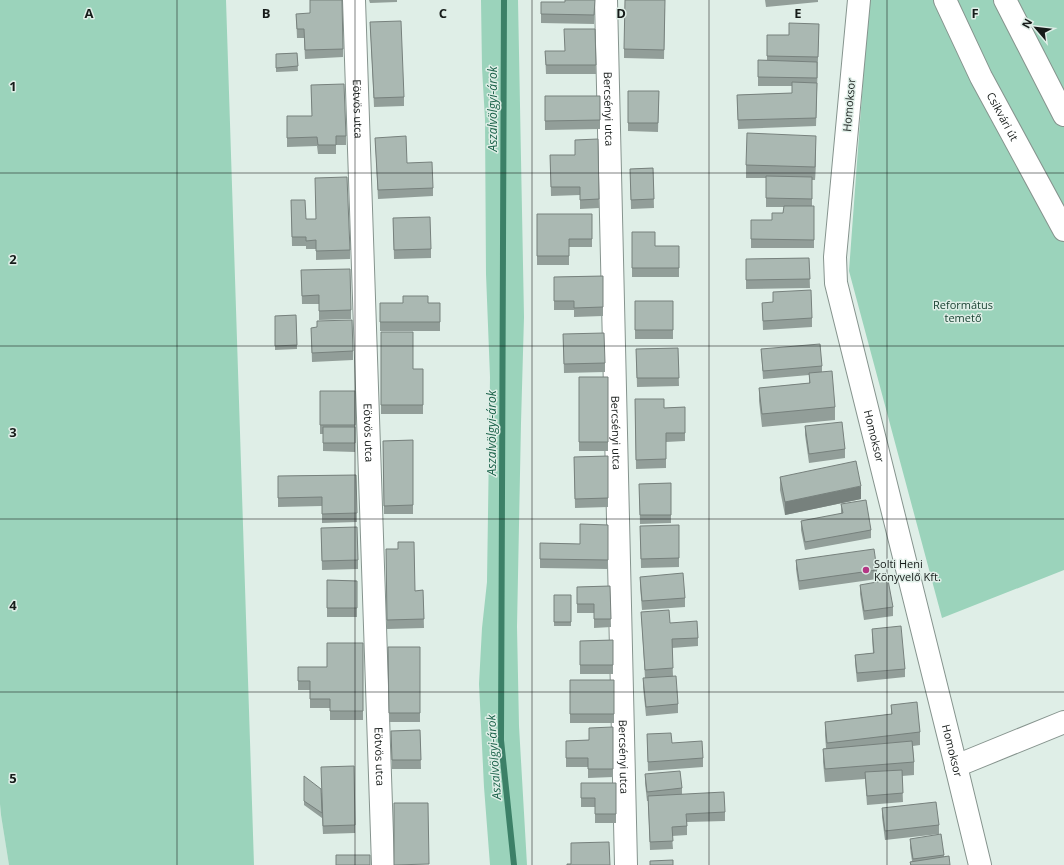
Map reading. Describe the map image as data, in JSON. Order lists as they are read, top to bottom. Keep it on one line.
{"streets":{"street":["Homoksor","Eötvös utca","Bercsényi utca","Csikvári út"]},"water":["Aszalvölgyi-árok"],"parks":["Református temető"],"places":["Solti Heni Könyvelő Kft."],"north":"top left","grid":{"columns":["A","B","C","D","E","F"],"rows":["1","2","3","4","5"]}}
